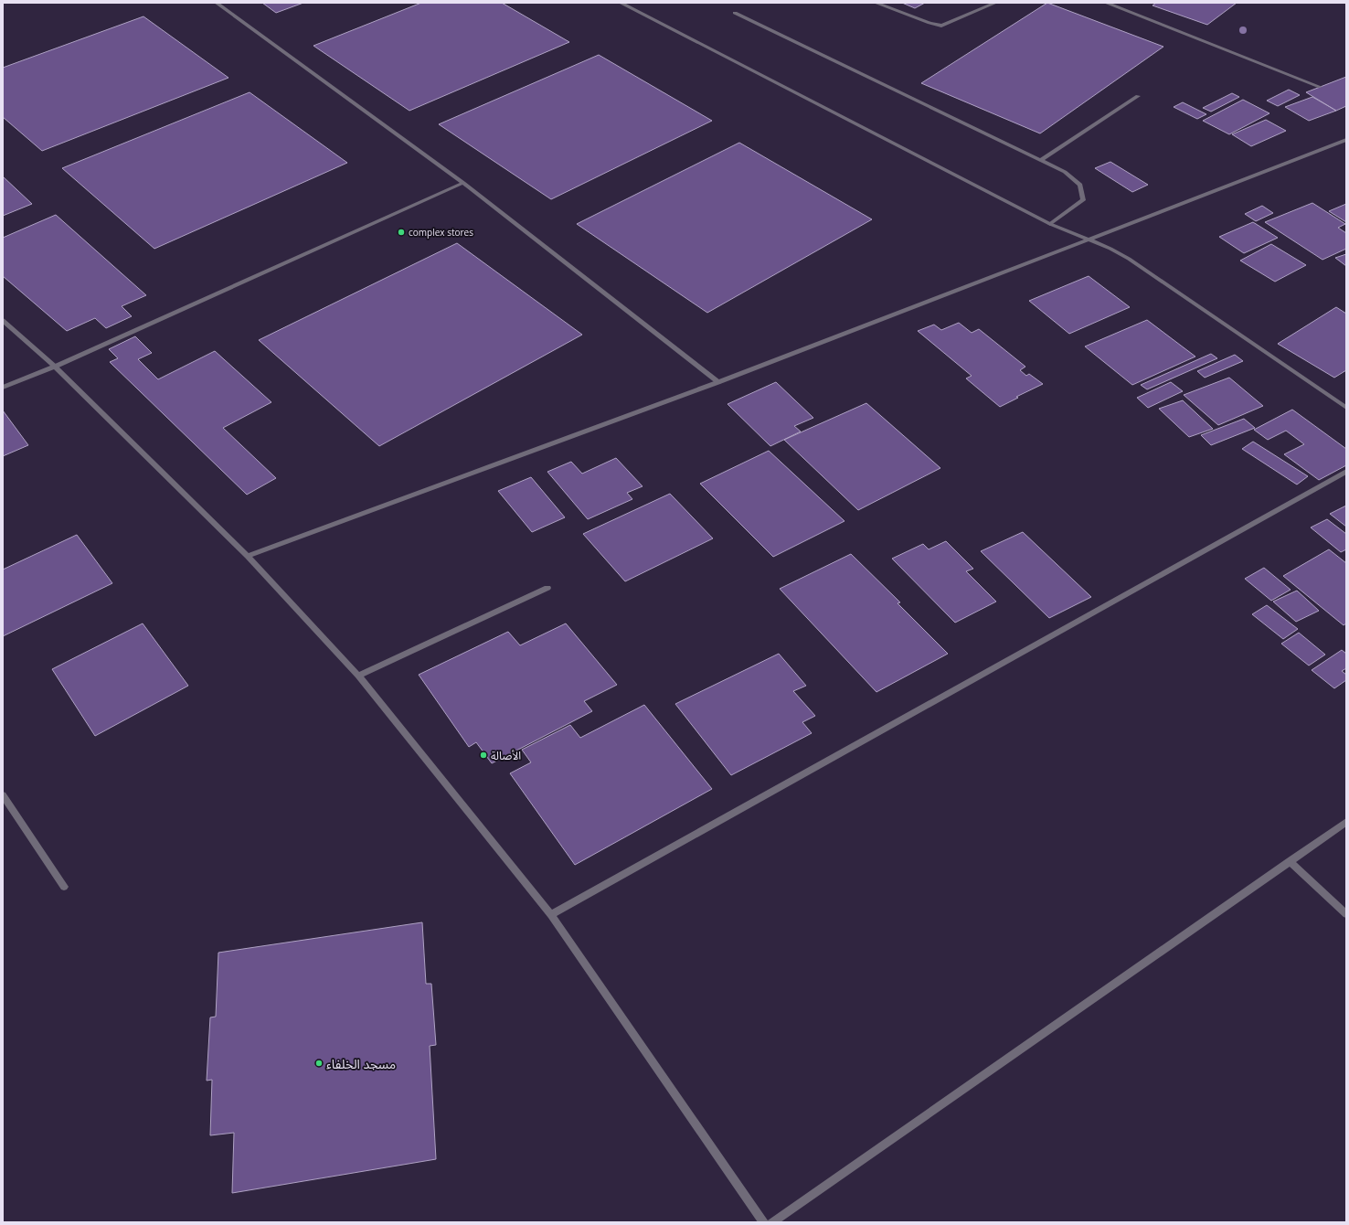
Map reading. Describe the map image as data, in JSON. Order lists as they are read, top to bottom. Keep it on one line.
{"places":["complex stores","الأصالة","مسجد الخلفاء"]}
